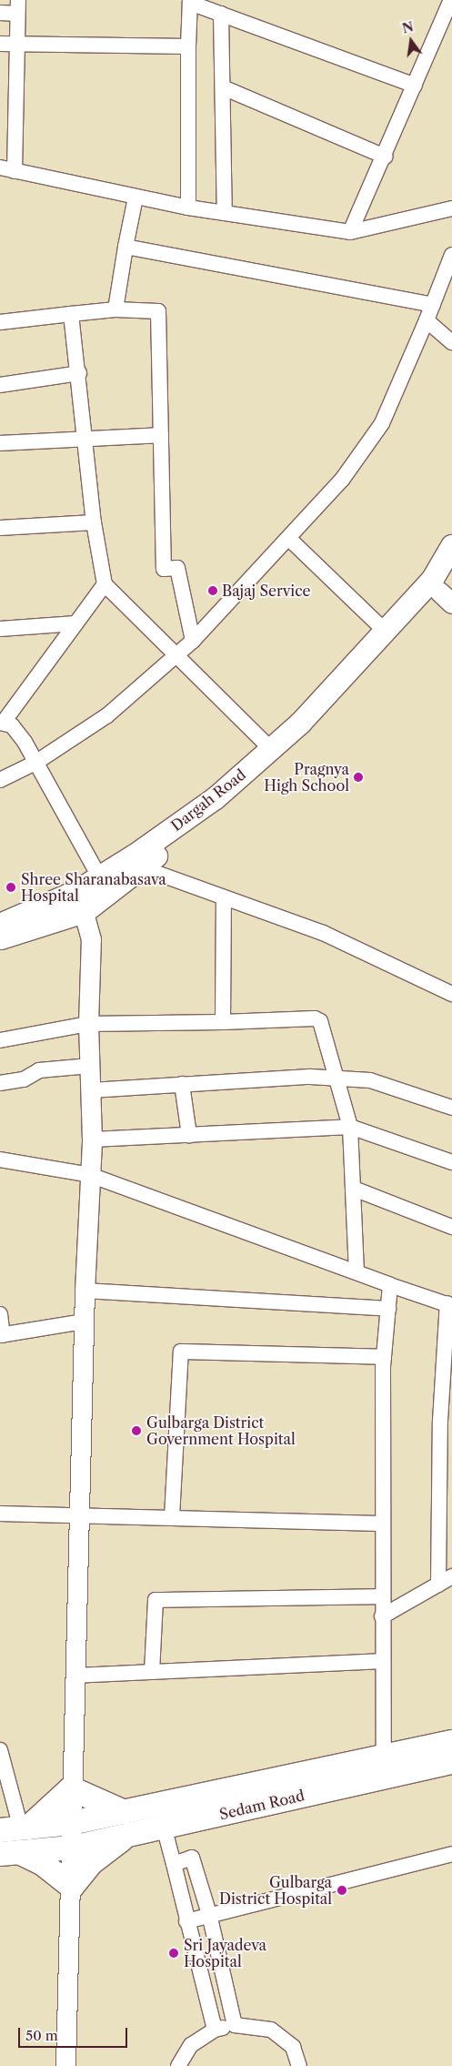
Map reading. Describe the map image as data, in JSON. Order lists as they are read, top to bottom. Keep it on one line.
{"streets":{"main road":["Dargah Road","Sedam Road"]},"places":["Bajaj Service","Pragnya High School","Shree Sharanabasava Hospital","Gulbarga District Government Hospital","Gulbarga District Hospital","Sri Jayadeva Hospital"],"scale_bar":"50 m","north":"top"}
